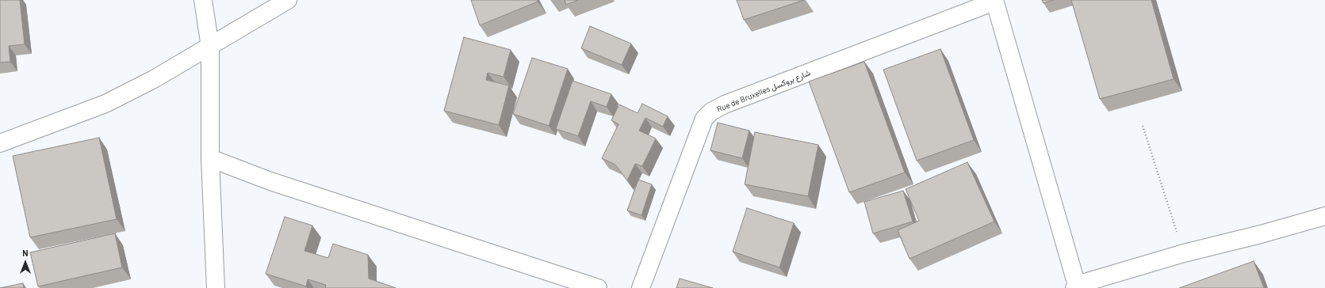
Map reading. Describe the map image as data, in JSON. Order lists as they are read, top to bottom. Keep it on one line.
{"streets":{"street":["Rue de Bruxelles شارع بروكسل"]},"north":"top"}
